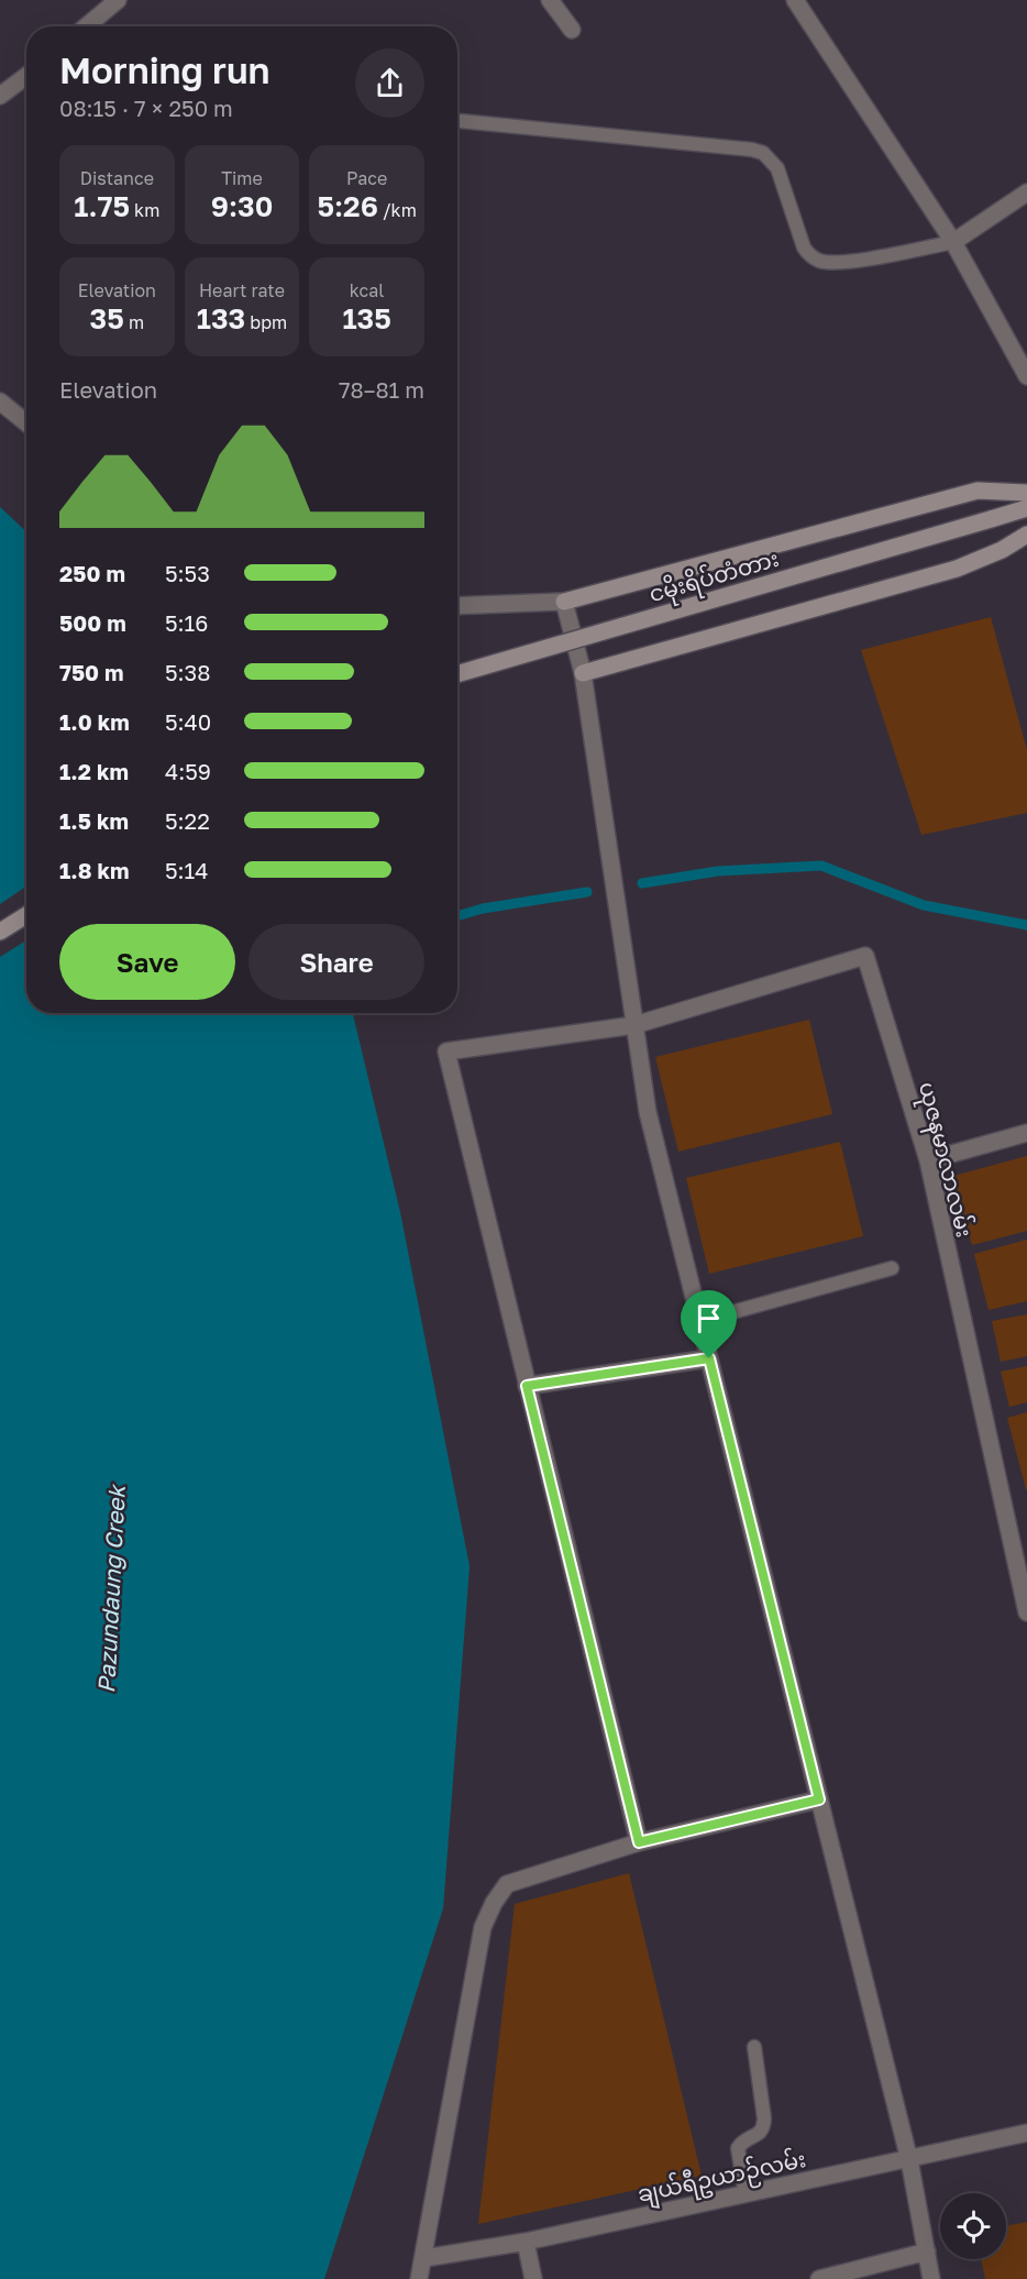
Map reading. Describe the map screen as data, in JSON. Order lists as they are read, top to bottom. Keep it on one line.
{"streets":{"main road":["ငမိုးရိပ်တံတား"],"street":["ယုဇနမာလာလမ်း","ချယ်ရီဥယာဉ်လမ်း"]},"water":["Pazundaung Creek"],"page":{"heading":["Morning run","08:15 · 7 × 250 m"],"stats":[["Distance","1.75 km"],["Time","9:30"],["Pace","5:26 /km"],["Elevation","35 m"],["Heart rate","133 bpm"],["kcal","135"]],"chart":["Elevation","78–81 m"],"list":[{"name":"250 m","note":"5:53"},{"name":"500 m","note":"5:16"},{"name":"750 m","note":"5:38"},{"name":"1.0 km","note":"5:40"},{"name":"1.2 km","note":"4:59"},{"name":"1.5 km","note":"5:22"},{"name":"1.8 km","note":"5:14"}],"buttons":["Save","Share"]}}
